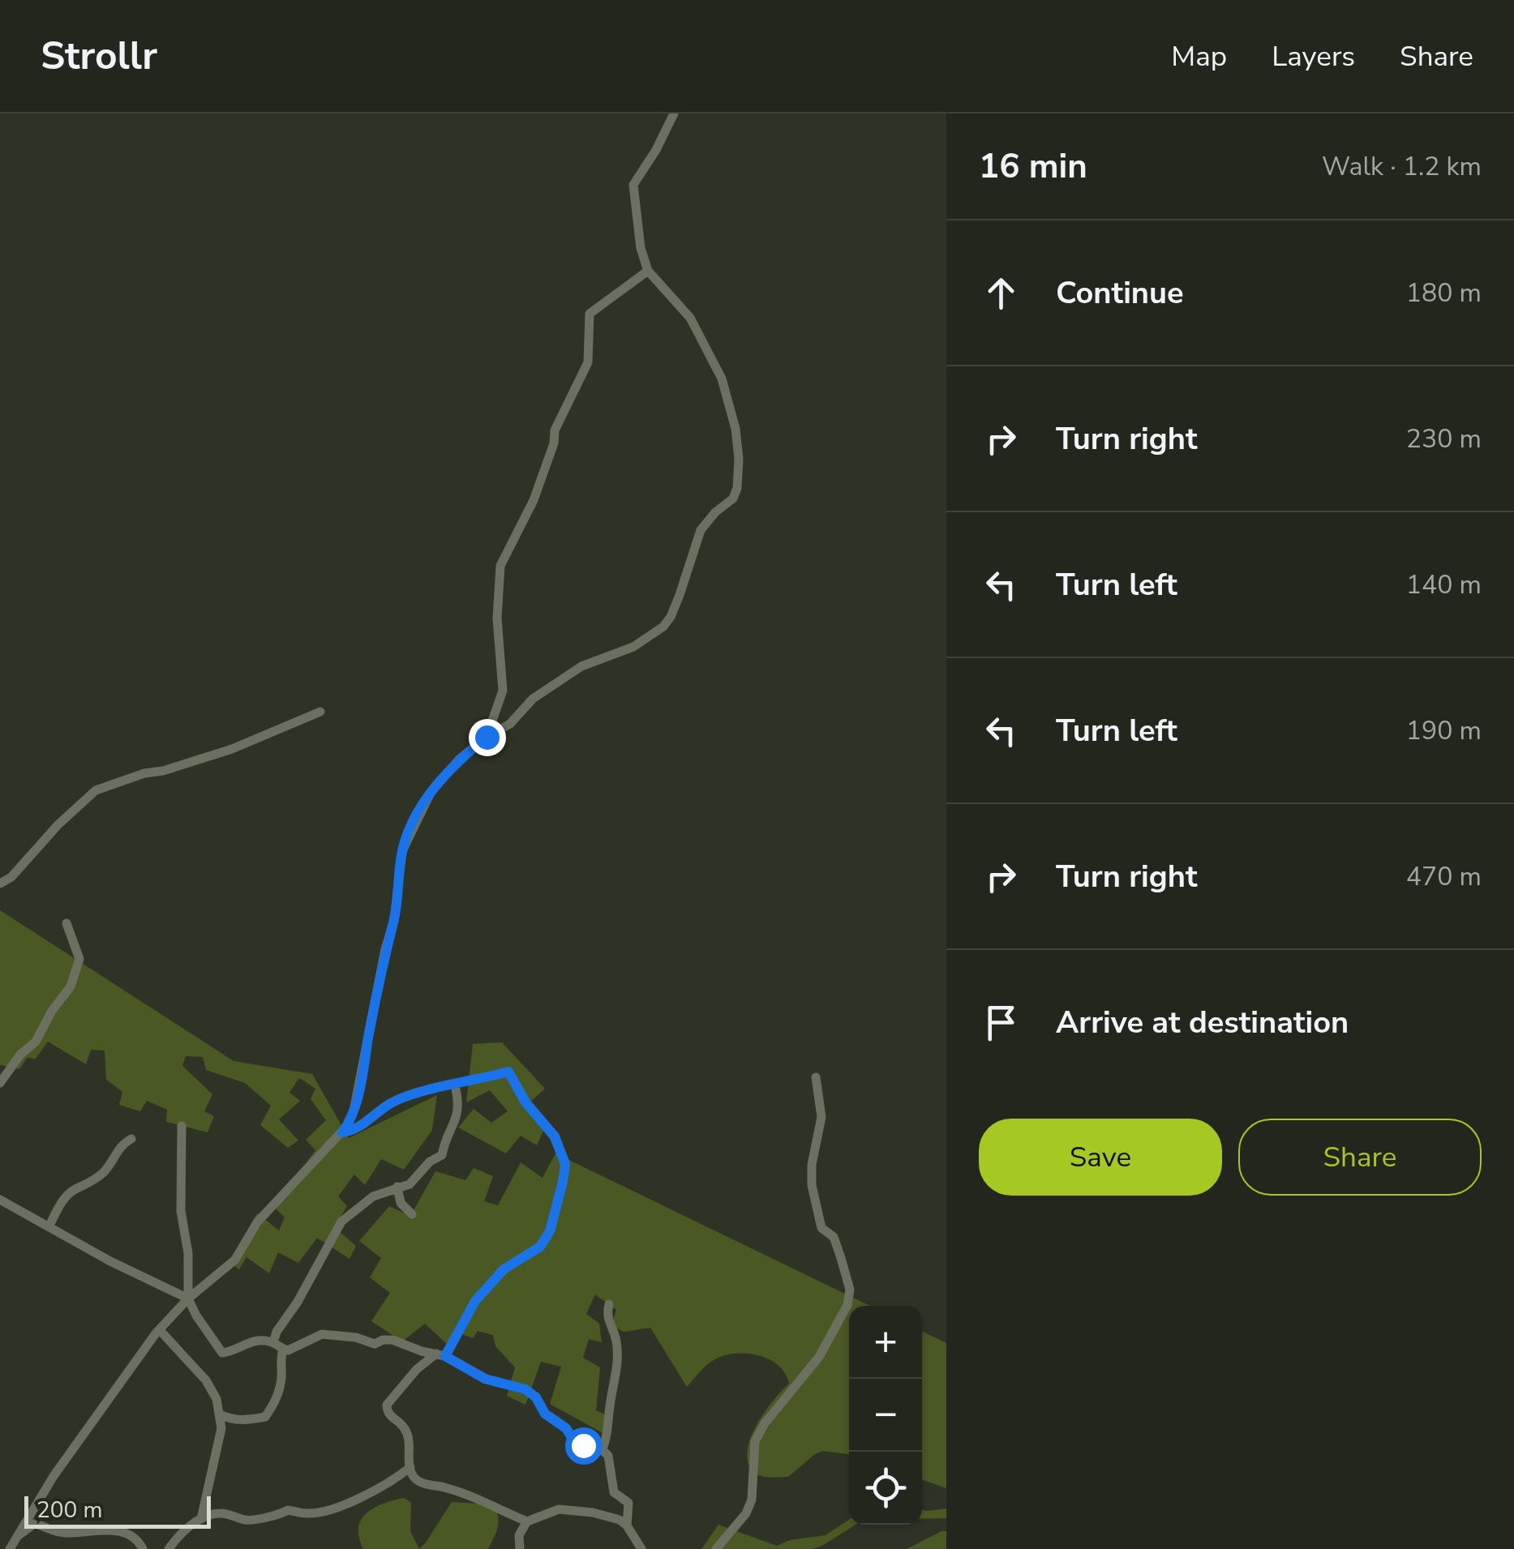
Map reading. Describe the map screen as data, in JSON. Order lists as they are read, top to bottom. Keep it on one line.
{"scale_bar":"200 m","page":{"header":"Strollr","nav":["Map","Layers","Share"],"heading":["16 min","Walk · 1.2 km"],"list":[["Continue","180 m"],["Turn right","230 m"],["Turn left","140 m"],["Turn left","190 m"],["Turn right","470 m"],"Arrive at destination"],"buttons":["Save","Share"],"map_buttons":["+","−"],"scale":"200 m"}}
